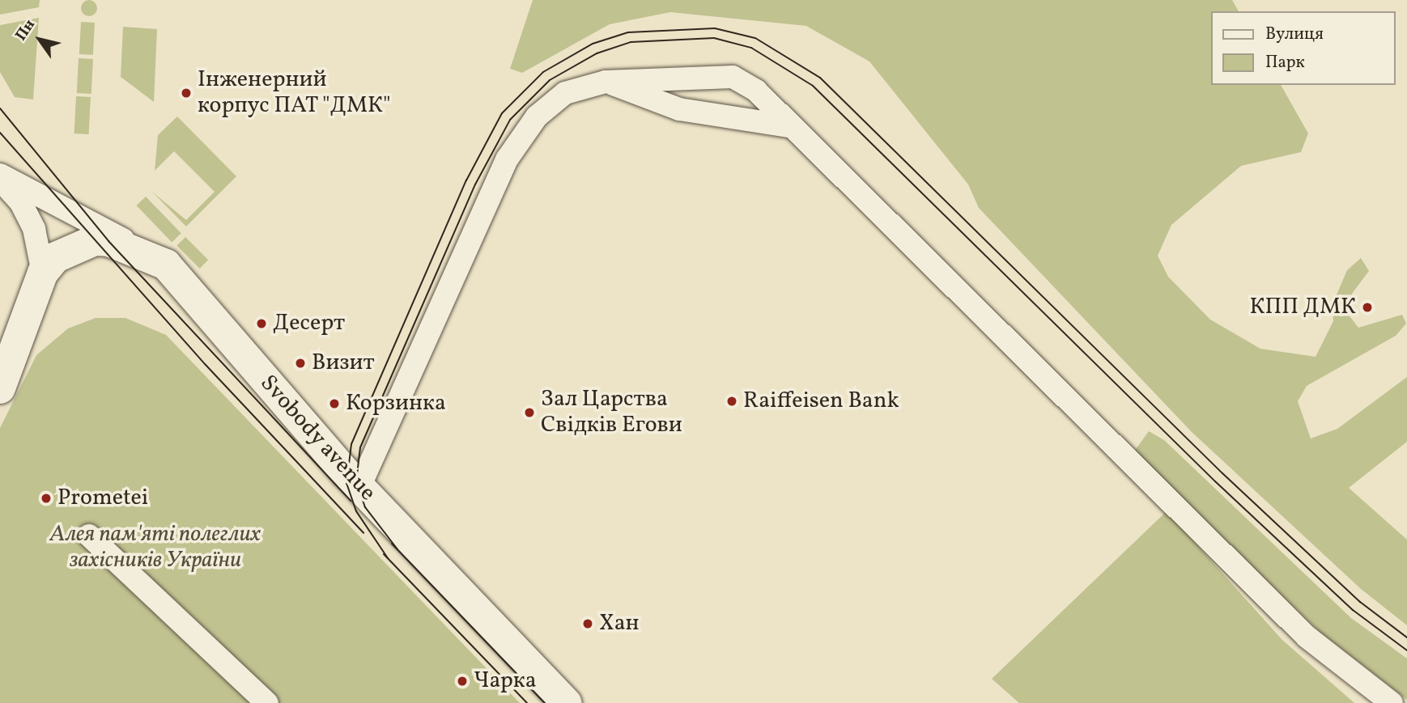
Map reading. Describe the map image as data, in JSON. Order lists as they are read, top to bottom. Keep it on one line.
{"streets":{"main road":["Svobody avenue"]},"parks":["Алея пам'яті полеглих захісників України"],"places":["Інженерний корпус ПАТ \"ДМК\"","КПП ДМК","Десерт","Визит","Raiffeisen Bank","Корзинка","Зал Царства Свiдкiв Егови","Prometei","Хан","Чарка"],"legend":["Вулиця","Парк"],"north":"top left"}
